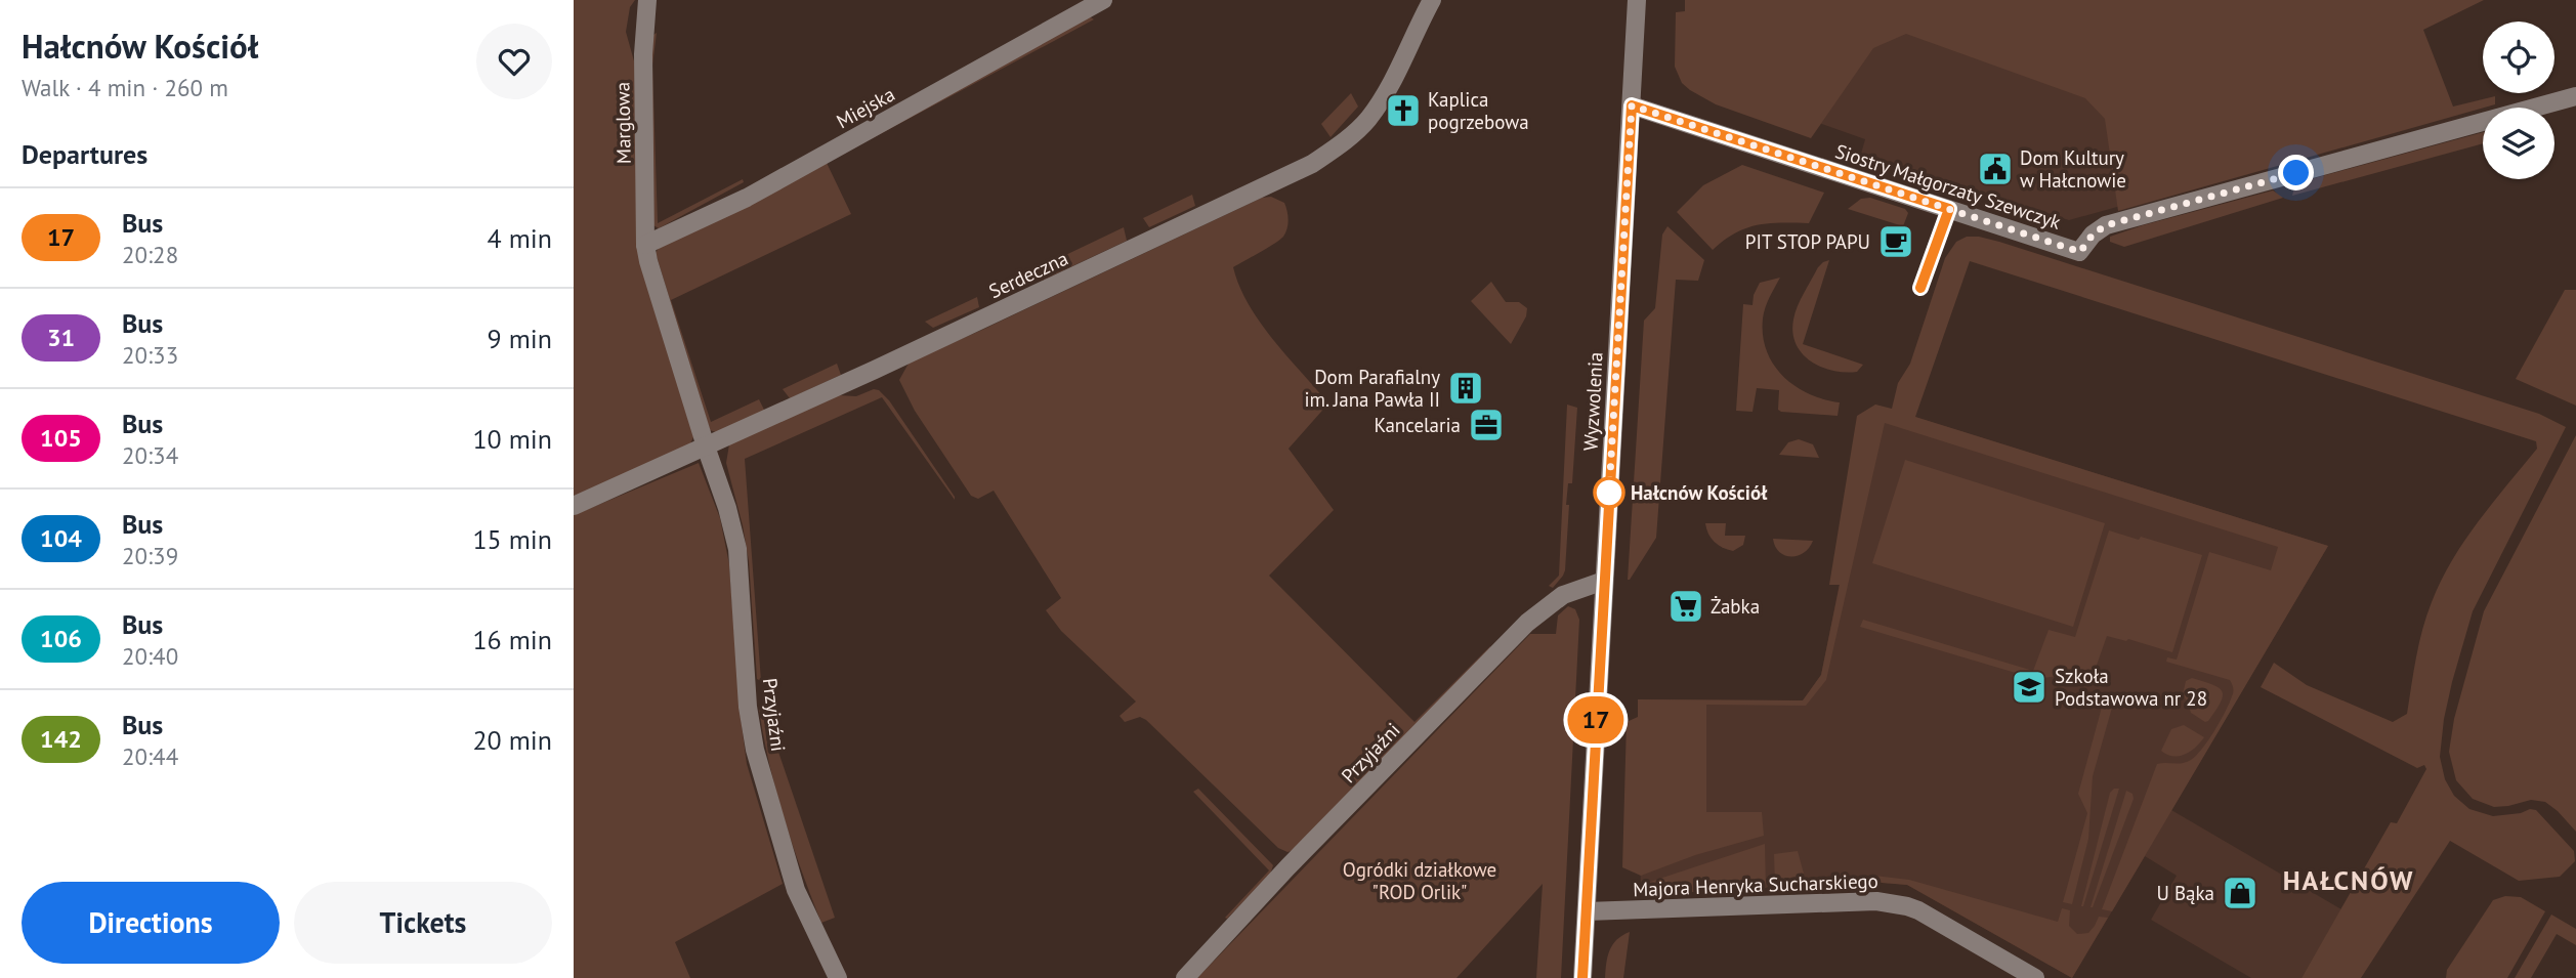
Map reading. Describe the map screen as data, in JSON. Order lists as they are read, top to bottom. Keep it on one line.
{"streets":{"street":["Miejska","Marglowa","Siostry Małgorzaty Szewczyk","Serdeczna","Wyzwolenia","Przyjaźni","Majora Henryka Sucharskiego"]},"crossings":[["Miejska","Marglowa"],["Marglowa","Serdeczna"],["Marglowa","Przyjaźni"],["Siostry Małgorzaty Szewczyk","Wyzwolenia"],["Serdeczna","Przyjaźni"],["Wyzwolenia","Przyjaźni"],["Wyzwolenia","Majora Henryka Sucharskiego"]],"districts":["HAŁCNÓW"],"parks":["Ogródki działkowe \"ROD Orlik\""],"places":{"church":["Kaplica pogrzebowa"],"public building":["Dom Kultury w Hałcnowie"],"cafe":["PIT STOP PAPU"],"building":["Dom Parafialny im. Jana Pawła II"],"office":["Kancelaria"],"other":["Hałcnów Kościół"],"supermarket":["Żabka"],"school or university":["Szkoła Podstawowa nr 28"],"shop":["U Bąka"]},"lines":["bus line 17"],"page":{"heading":[["Hałcnów Kościół","Walk · 4 min · 260 m"],"Departures"],"on_map":"17","list":[{"mark":"17","name":"Bus","note":"20:28","value":"4 min"},{"mark":"31","name":"Bus","note":"20:33","value":"9 min"},{"mark":"105","name":"Bus","note":"20:34","value":"10 min"},{"mark":"104","name":"Bus","note":"20:39","value":"15 min"},{"mark":"106","name":"Bus","note":"20:40","value":"16 min"},{"mark":"142","name":"Bus","note":"20:44","value":"20 min"}],"buttons":["Directions","Tickets"]}}
